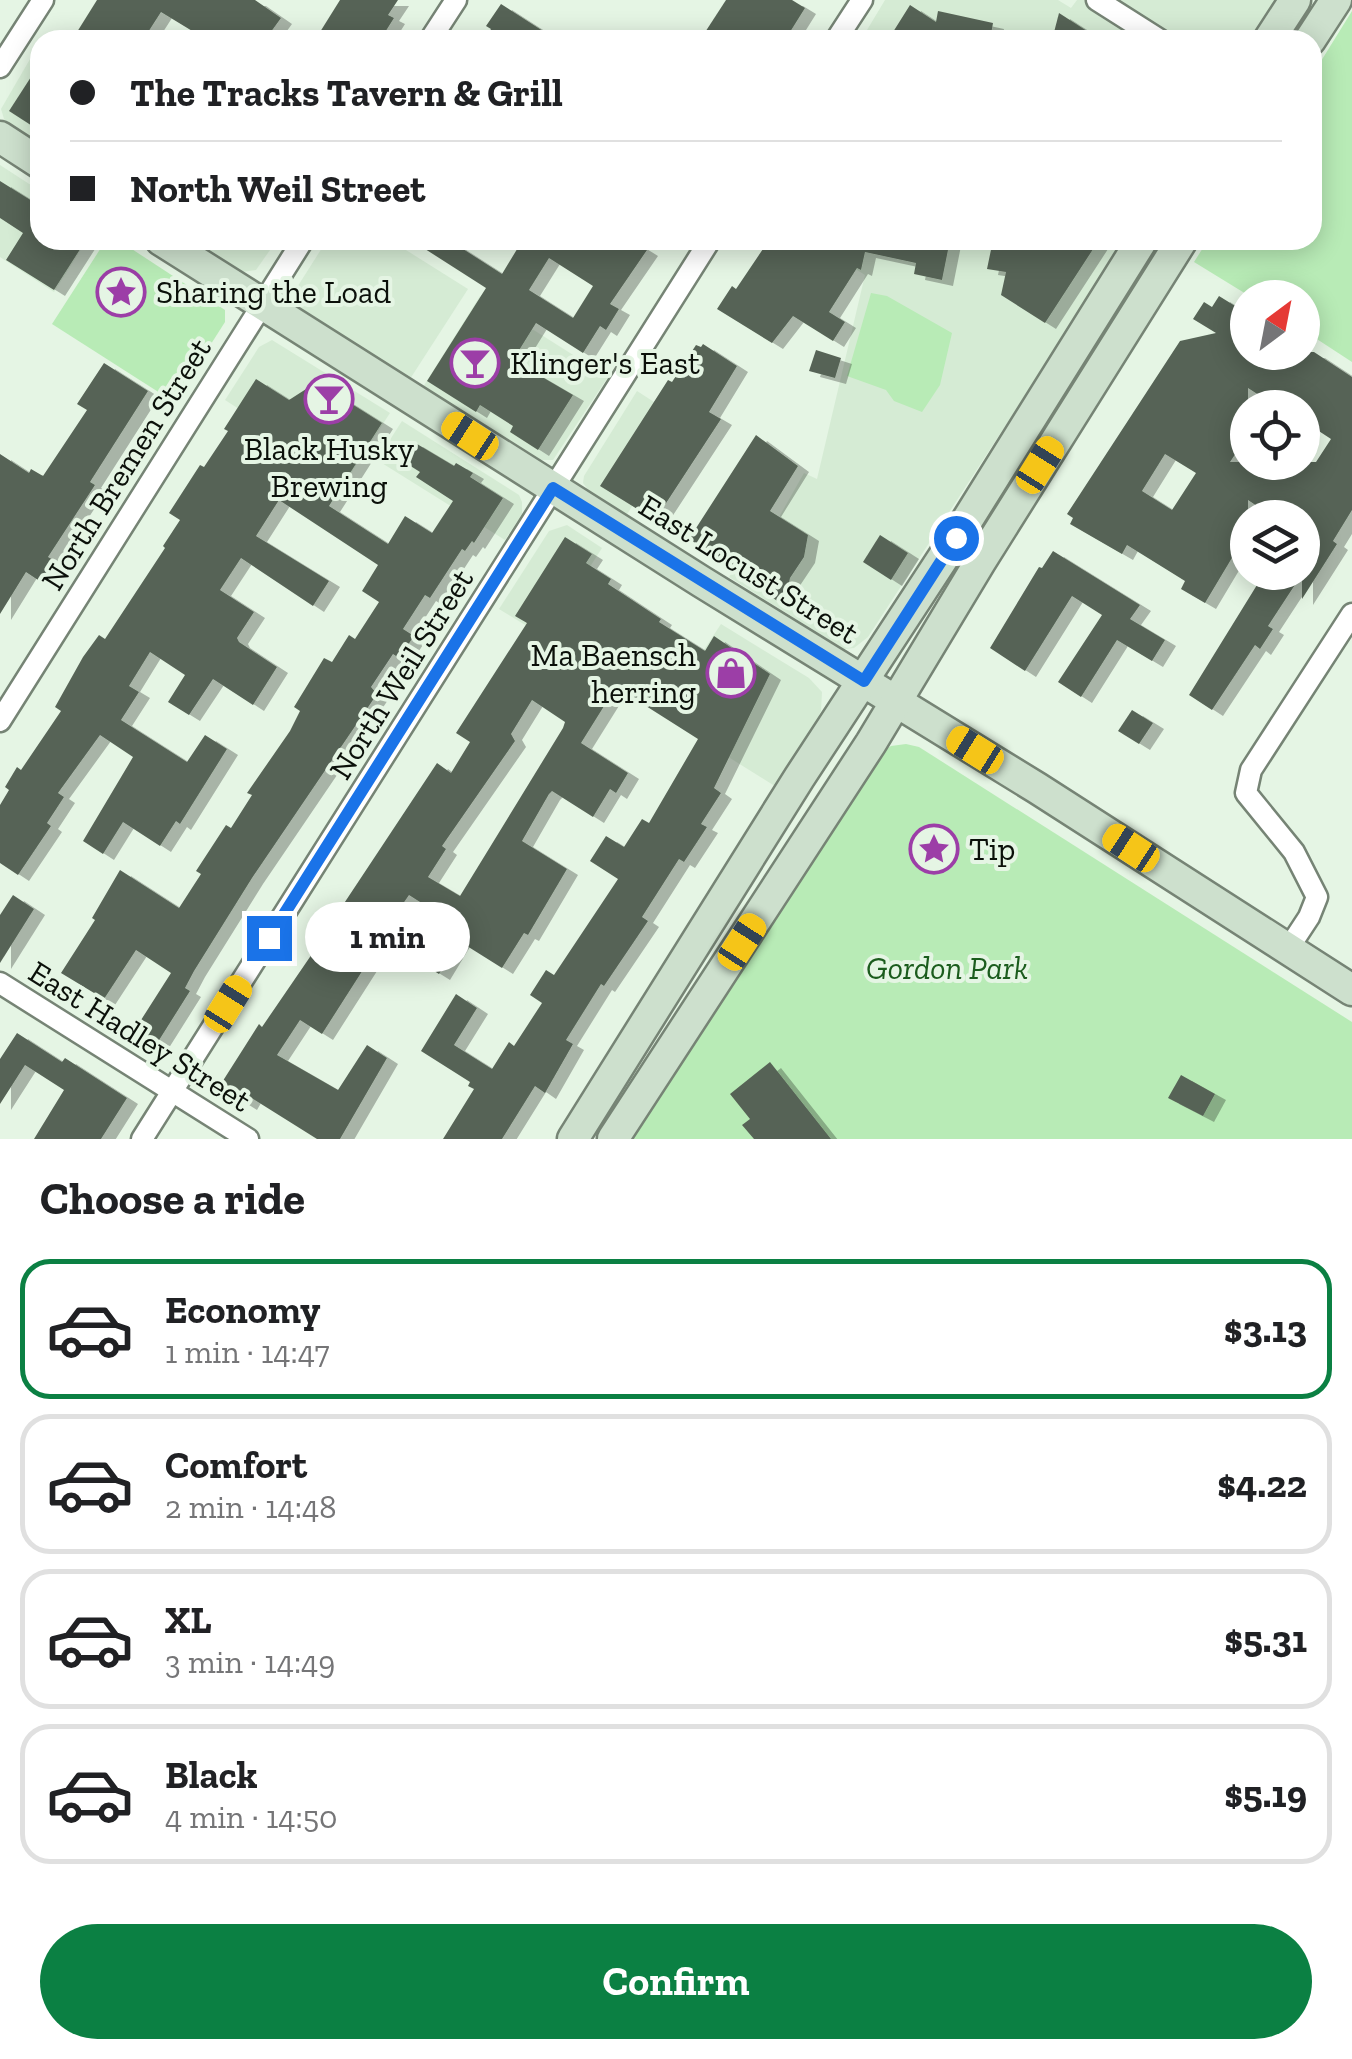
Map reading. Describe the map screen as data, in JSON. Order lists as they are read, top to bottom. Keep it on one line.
{"streets":{"main road":["East Locust Street"],"street":["North Bremen Street","North Weil Street","East Hadley Street"]},"crossings":[["North Bremen Street","East Locust Street"],["East Locust Street","North Weil Street"],["North Weil Street","East Hadley Street"]],"parks":["Gordon Park"],"places":{"place":["Sharing the Load","Tip"],"bar":["Klinger's East","Black Husky Brewing"],"shop":["Ma Baensch herring"]},"north":"top right","page":{"banner":["The Tracks Tavern & Grill","North Weil Street"],"bubble":"1 min","heading":"Choose a ride","list":[{"name":"Economy","note":"1 min · 14:47","value":"$3.13"},{"name":"Comfort","note":"2 min · 14:48","value":"$4.22"},{"name":"XL","note":"3 min · 14:49","value":"$5.31"},{"name":"Black","note":"4 min · 14:50","value":"$5.19"}],"buttons":"Confirm"}}
